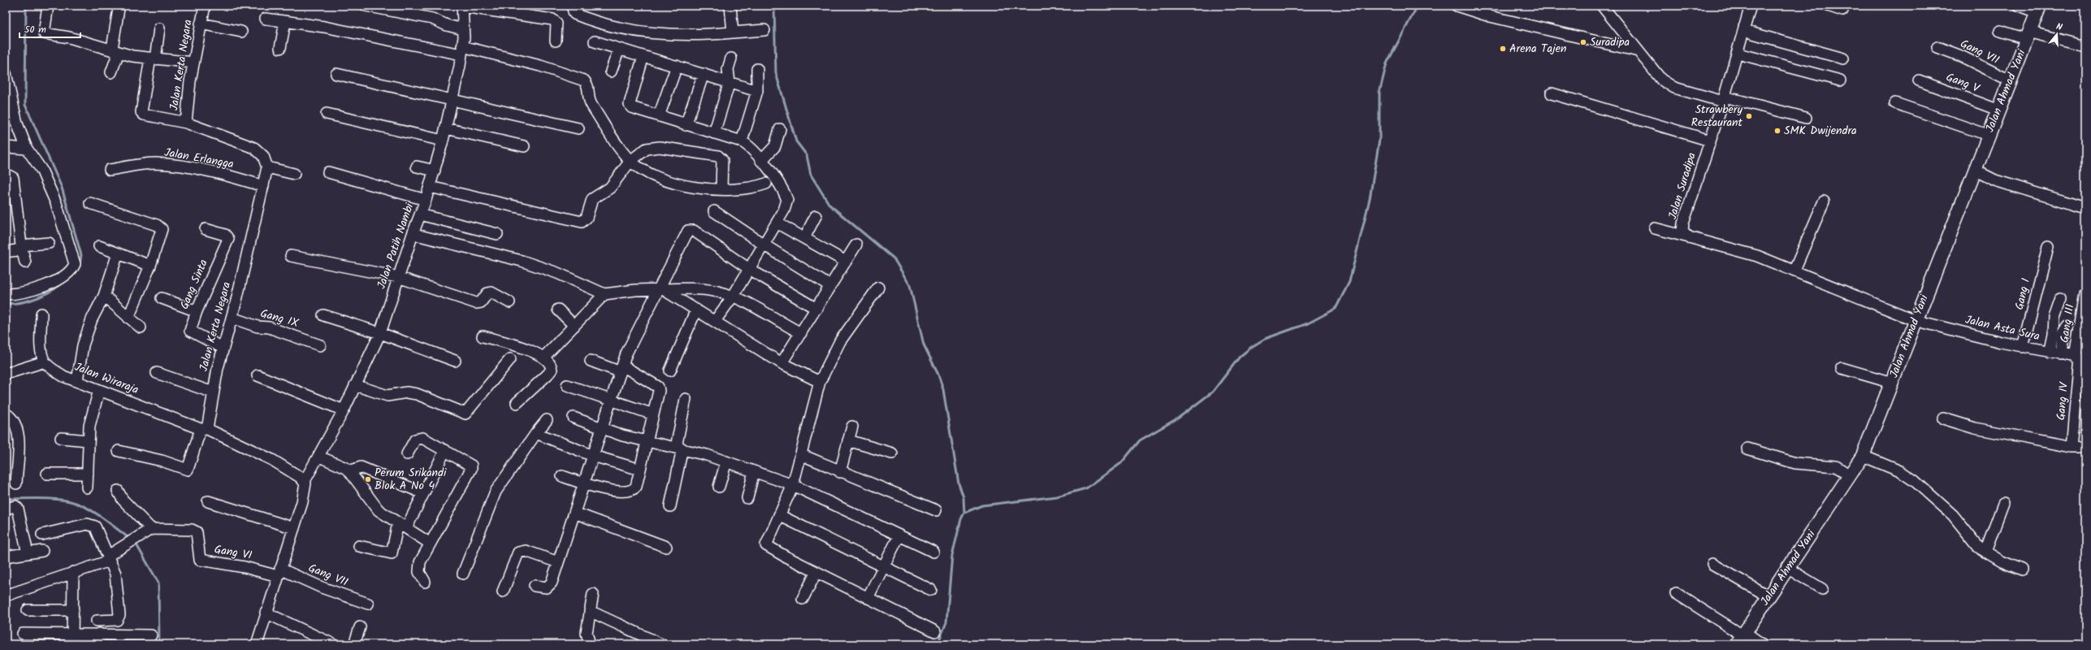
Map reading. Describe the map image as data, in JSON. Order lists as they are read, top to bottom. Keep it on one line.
{"streets":{"main road":["Jalan Ahmad Yani"],"street":["Gang VII","Jalan Kerta Negara","Gang V","Jalan Erlangga","Jalan Suradipa","Jalan Patih Nambi","Gang Sinta","Gang I","Gang IX","Gang III","Jalan Asta Sura","Jalan Wiraraja","Gang IV","Gang VI"]},"crossings":[["Gang VII","Jalan Ahmad Yani"],["Gang VII","Gang VI"],["Jalan Kerta Negara","Jalan Erlangga"],["Jalan Kerta Negara","Gang Sinta"],["Jalan Kerta Negara","Gang IX"],["Jalan Kerta Negara","Jalan Wiraraja"],["Gang V","Jalan Ahmad Yani"],["Jalan Ahmad Yani","Jalan Asta Sura"],["Gang I","Jalan Asta Sura"],["Gang III","Jalan Asta Sura"],["Gang III","Gang IV"],["Jalan Asta Sura","Gang IV"]],"places":["Suradipa","Arena Tajen","Strawbery Restaurant","SMK Dwijendra","Perum Srikandi Blok A No 4"],"scale_bar":"50 m","north":"top"}
